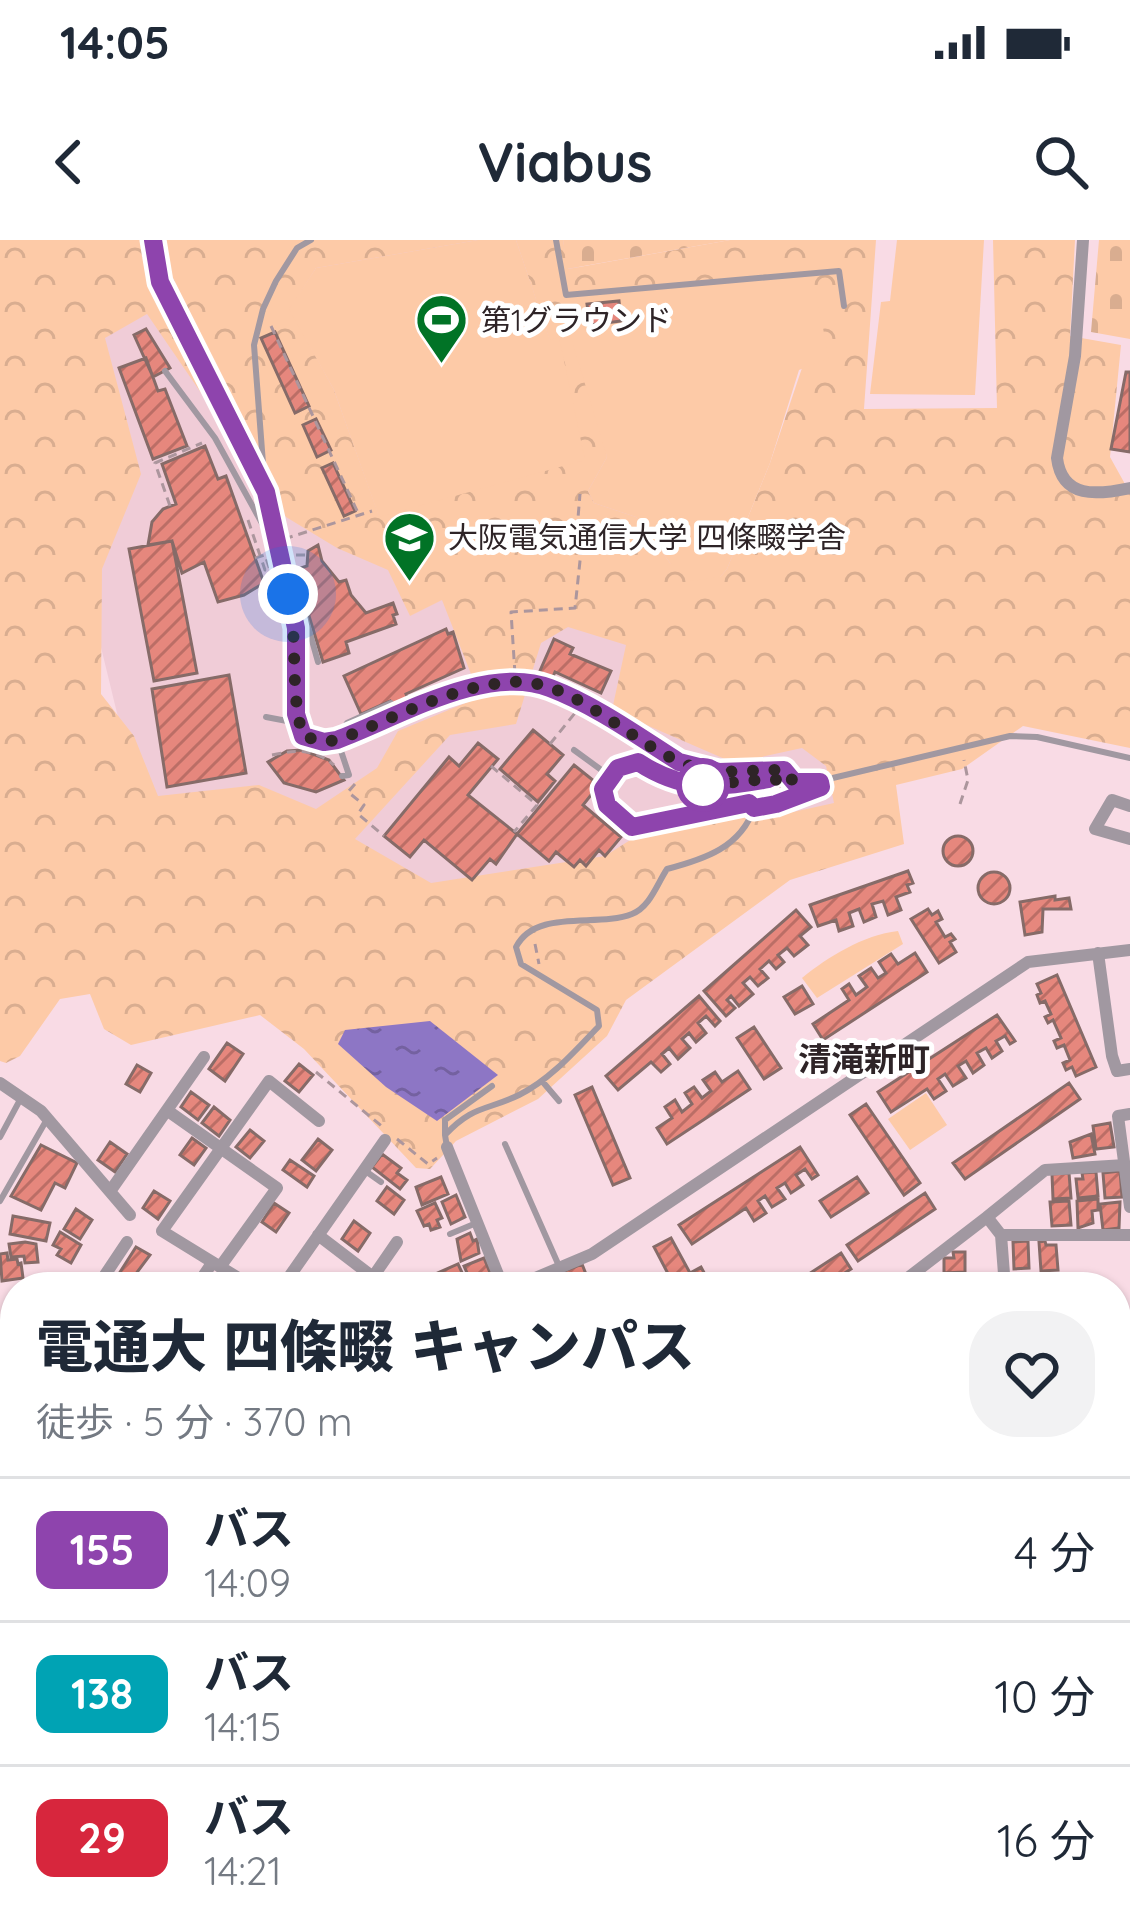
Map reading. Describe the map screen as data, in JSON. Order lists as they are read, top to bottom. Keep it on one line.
{"districts":["清滝新町"],"places":{"sports":["第1グラウンド"],"school or university":["大阪電気通信大学 四條畷学舎"]},"lines":["bus line 155"],"page":{"status":"14:05","header":"Viabus","heading":["電通大 四條畷 キャンパス","徒歩 · 5 分 · 370 m"],"list":[{"mark":"155","name":"バス","note":"14:09","value":"4 分"},{"mark":"138","name":"バス","note":"14:15","value":"10 分"},{"mark":"29","name":"バス","note":"14:21","value":"16 分"}]}}
